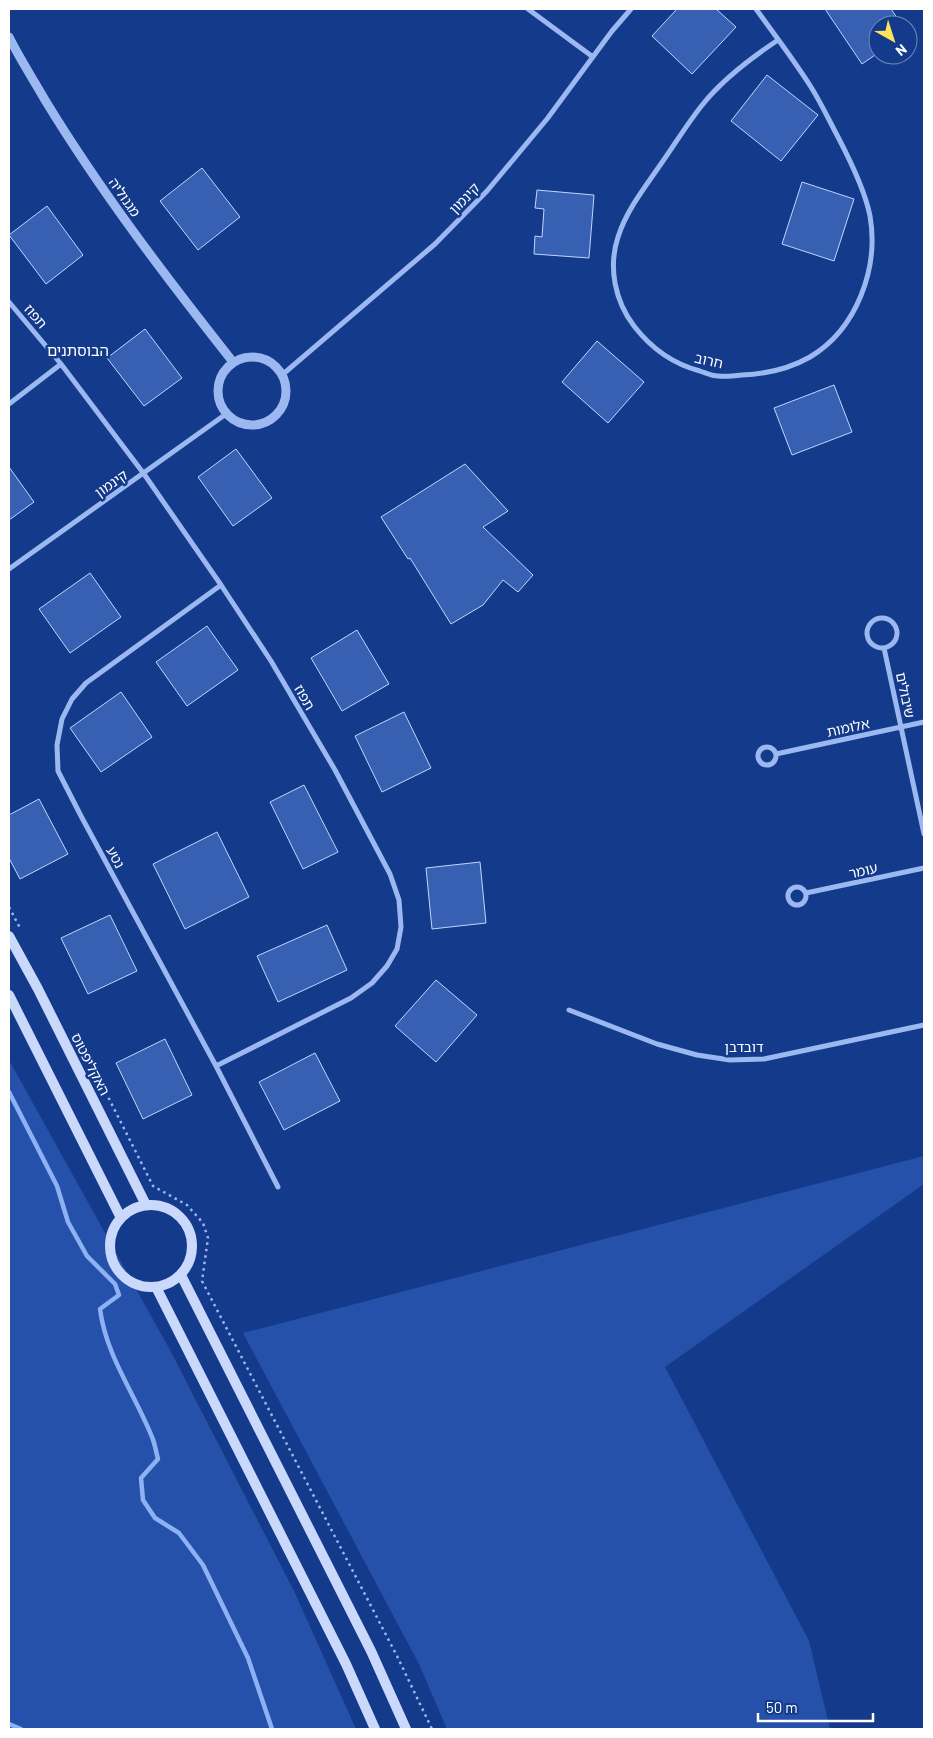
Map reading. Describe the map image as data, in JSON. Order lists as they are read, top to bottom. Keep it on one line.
{"streets":{"main road":["האקליפטוס"],"street":["מגנוליה","קינמון","תפוז","חרוב","שיבולים","אלומות","נטע","עומר","דובדבן"]},"crossings":[["מגנוליה","קינמון"],["קינמון","תפוז"],["תפוז","נטע"],["שיבולים","אלומות"]],"districts":["הבוסתנים"],"scale_bar":"50 m","north":"bottom right"}
